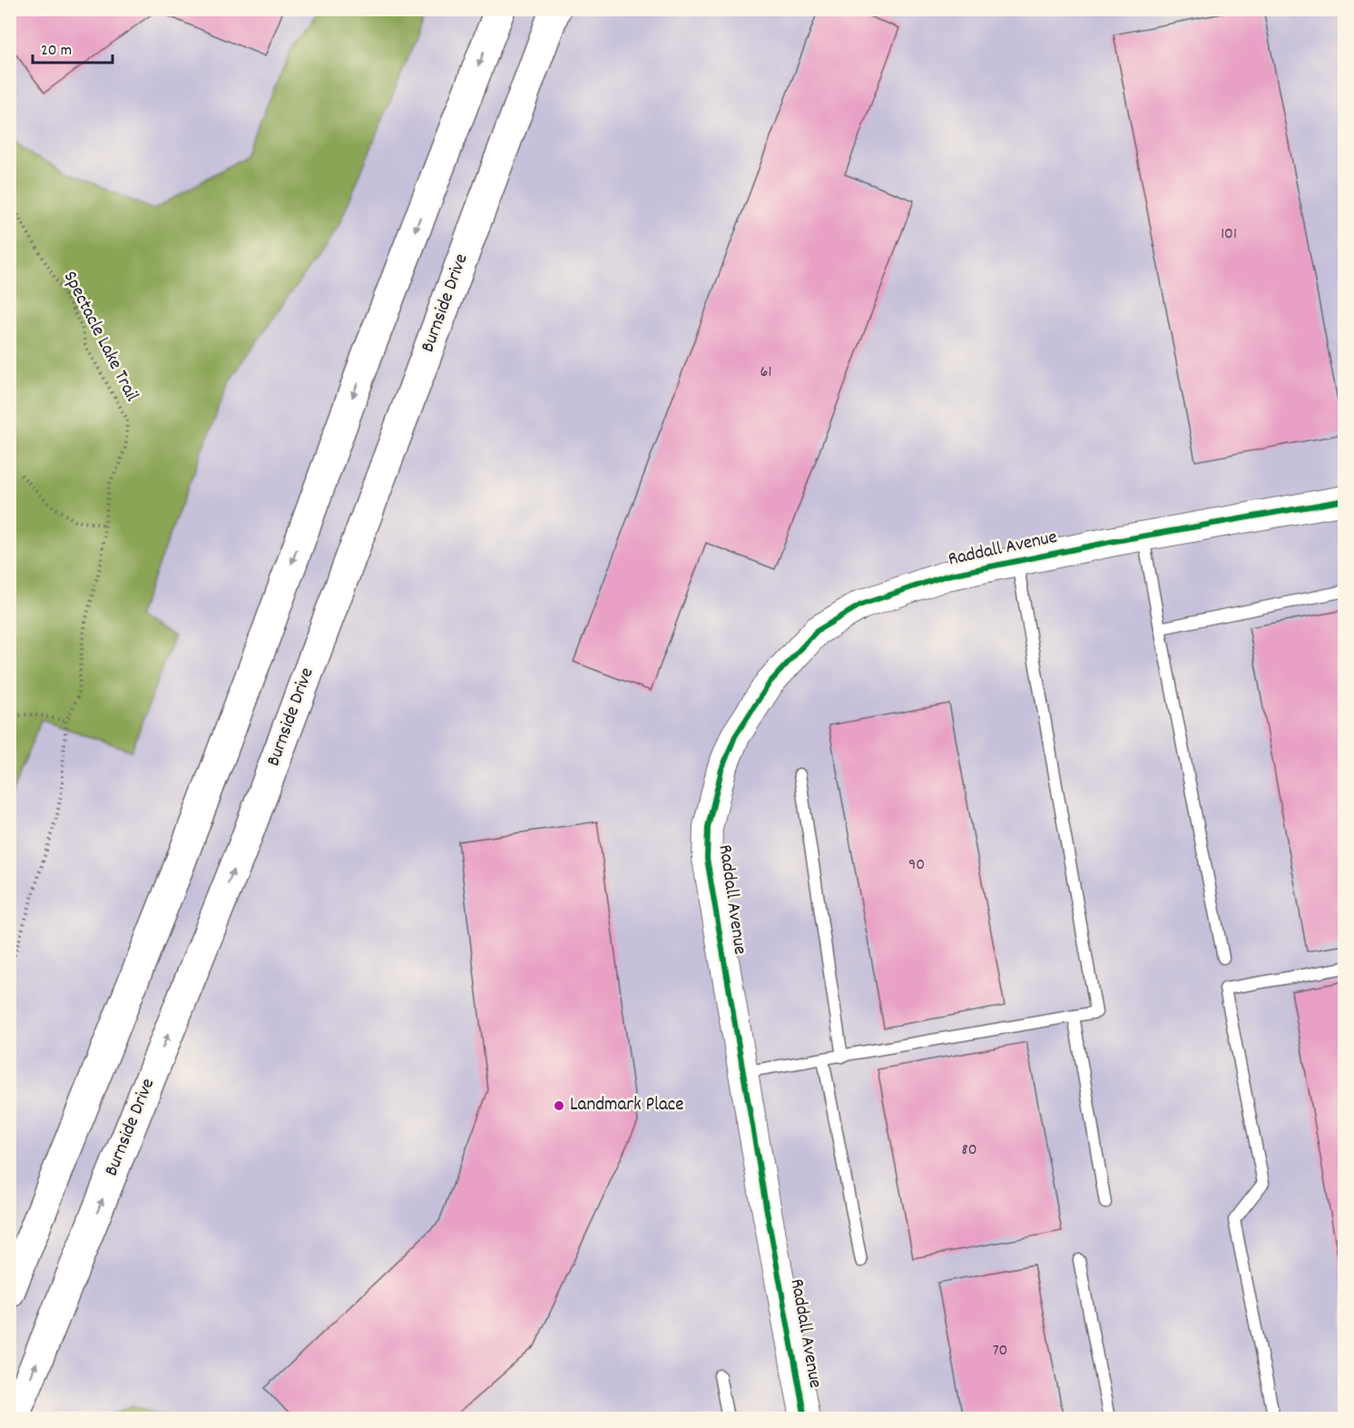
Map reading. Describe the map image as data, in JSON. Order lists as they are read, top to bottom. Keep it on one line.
{"streets":{"main road":["Burnside Drive"],"street":["Raddall Avenue"],"path":["Spectacle Lake Trail"]},"places":["Landmark Place"],"house_numbers":["101","61","90","80","70"],"scale_bar":"20 m"}
